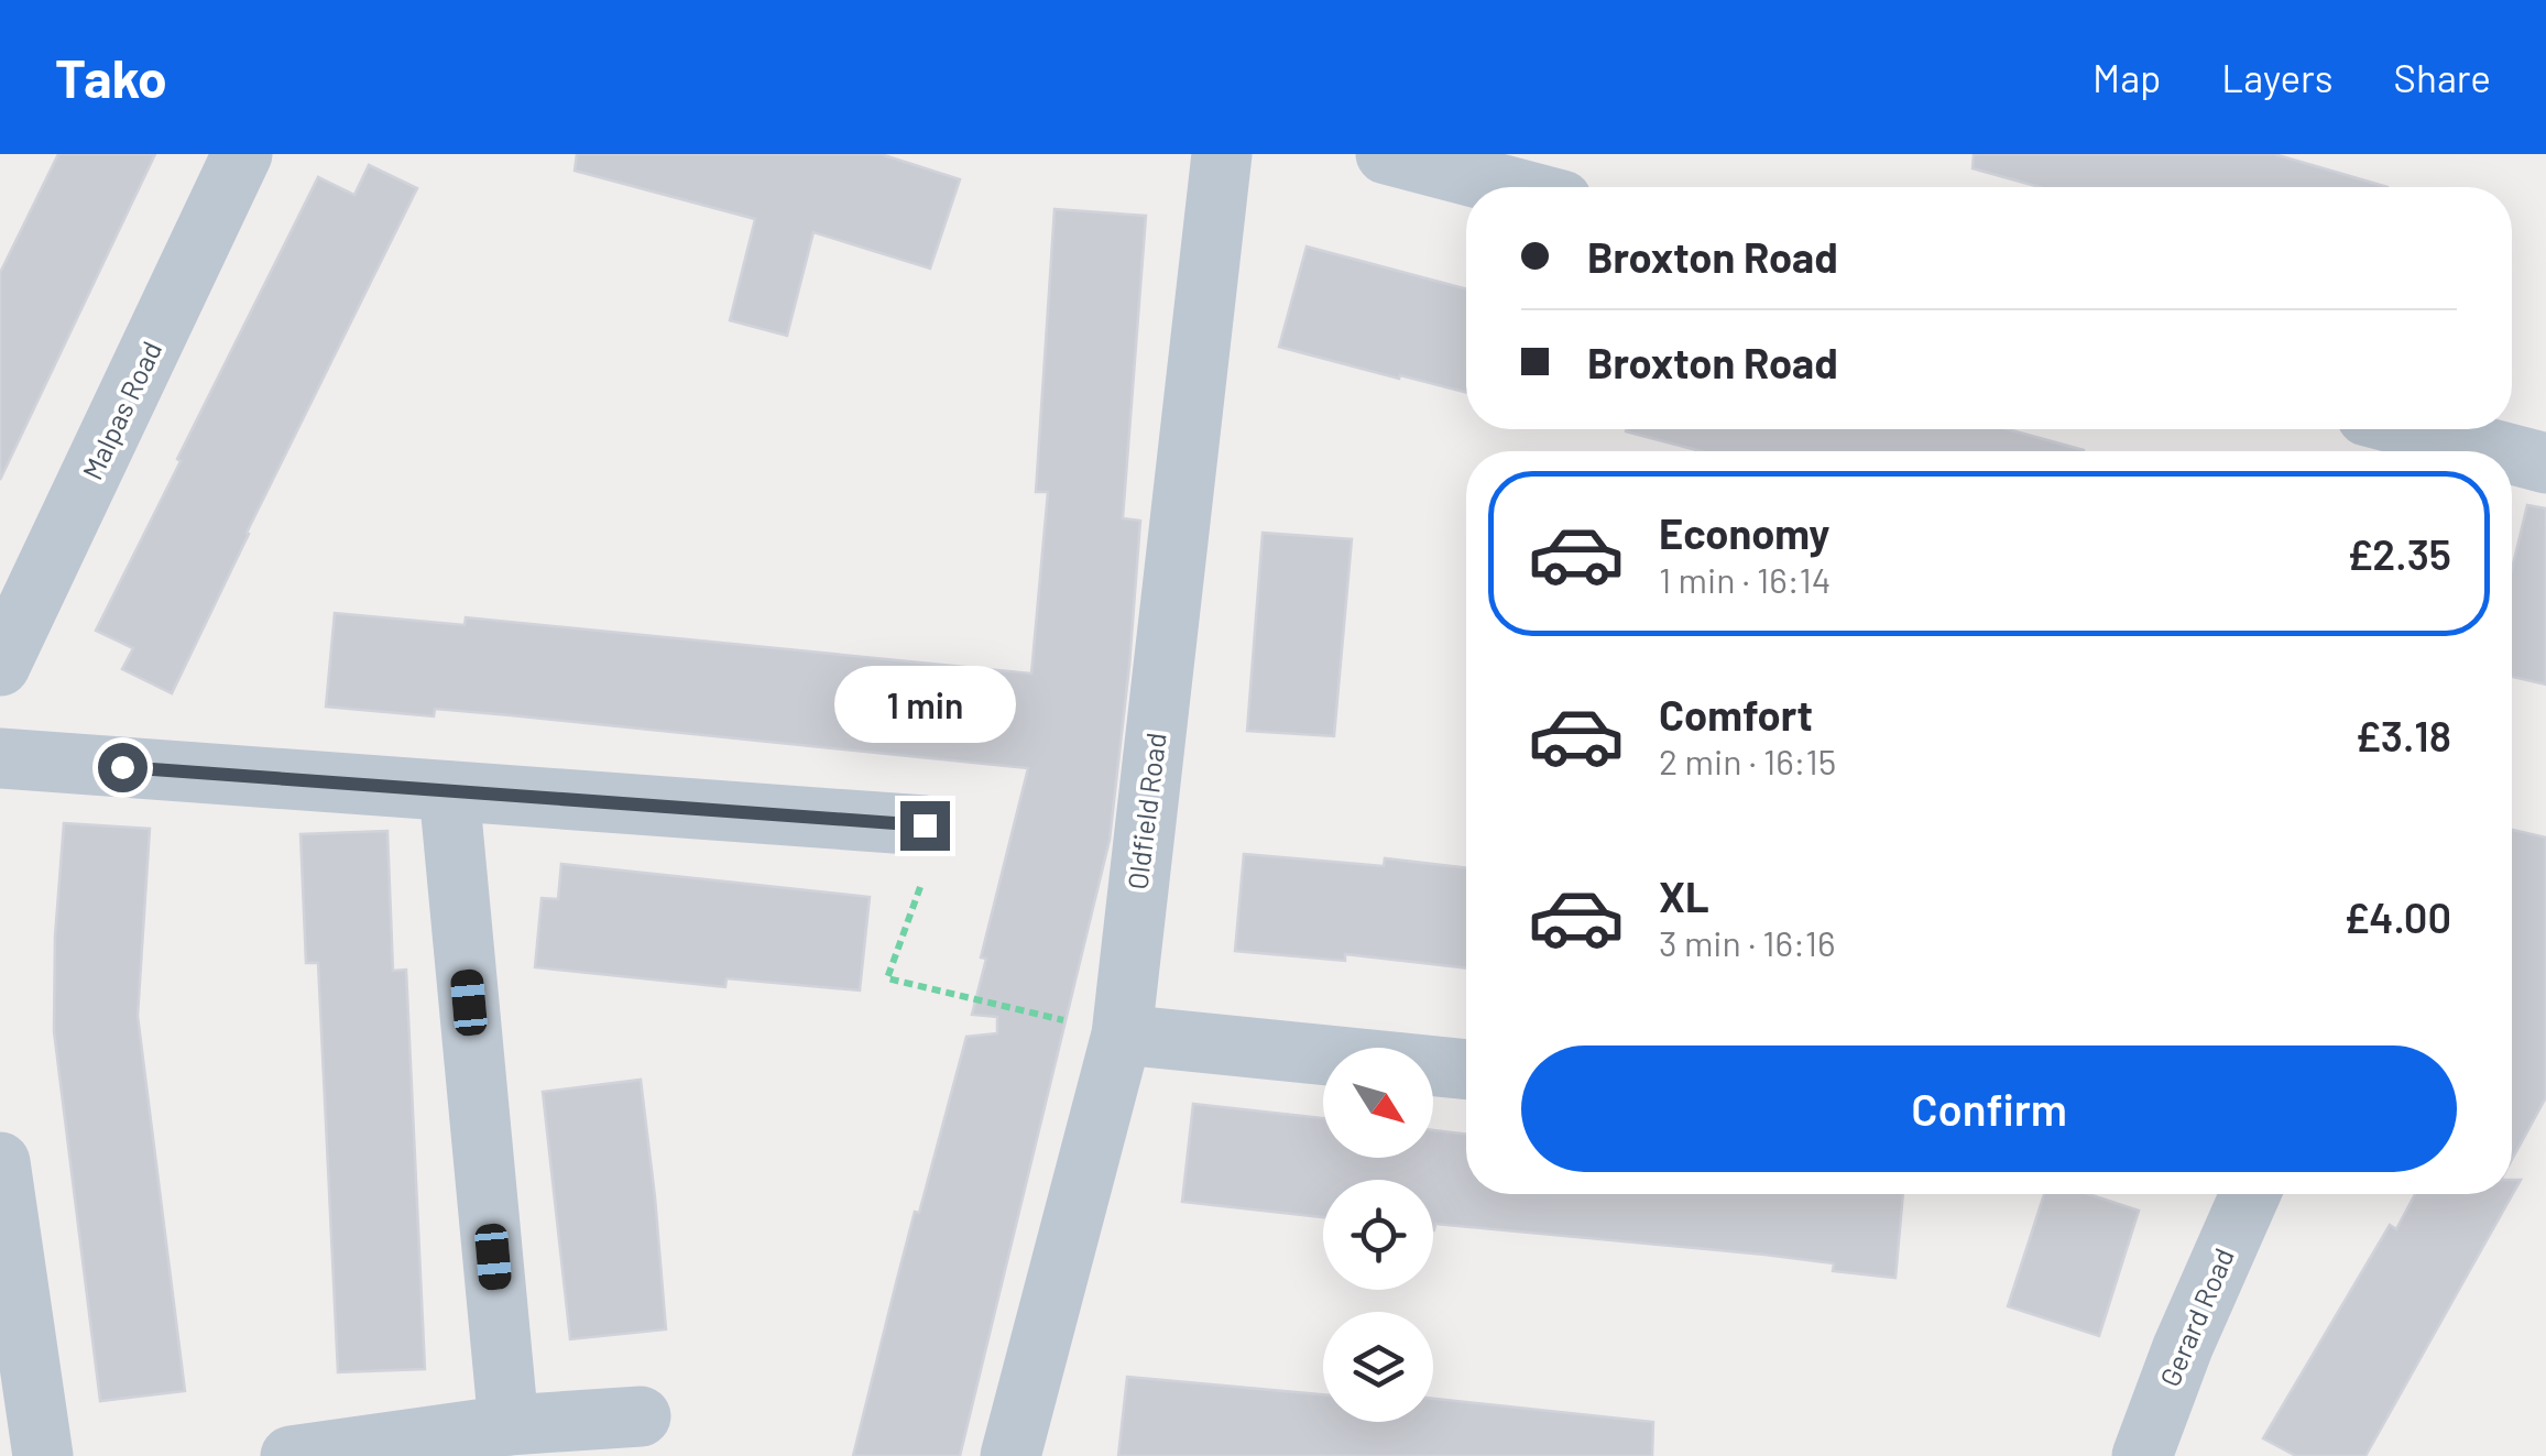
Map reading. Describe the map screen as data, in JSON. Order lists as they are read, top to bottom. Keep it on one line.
{"streets":{"street":["Malpas Road","Oldfield Road","Gerard Road"]},"north":"bottom right","page":{"header":"Tako","nav":["Map","Layers","Share"],"banner":["Broxton Road","Broxton Road"],"list":[{"name":"Economy","note":"1 min · 16:14","value":"£2.35"},{"name":"Comfort","note":"2 min · 16:15","value":"£3.18"},{"name":"XL","note":"3 min · 16:16","value":"£4.00"}],"bubble":"1 min","buttons":"Confirm"}}
